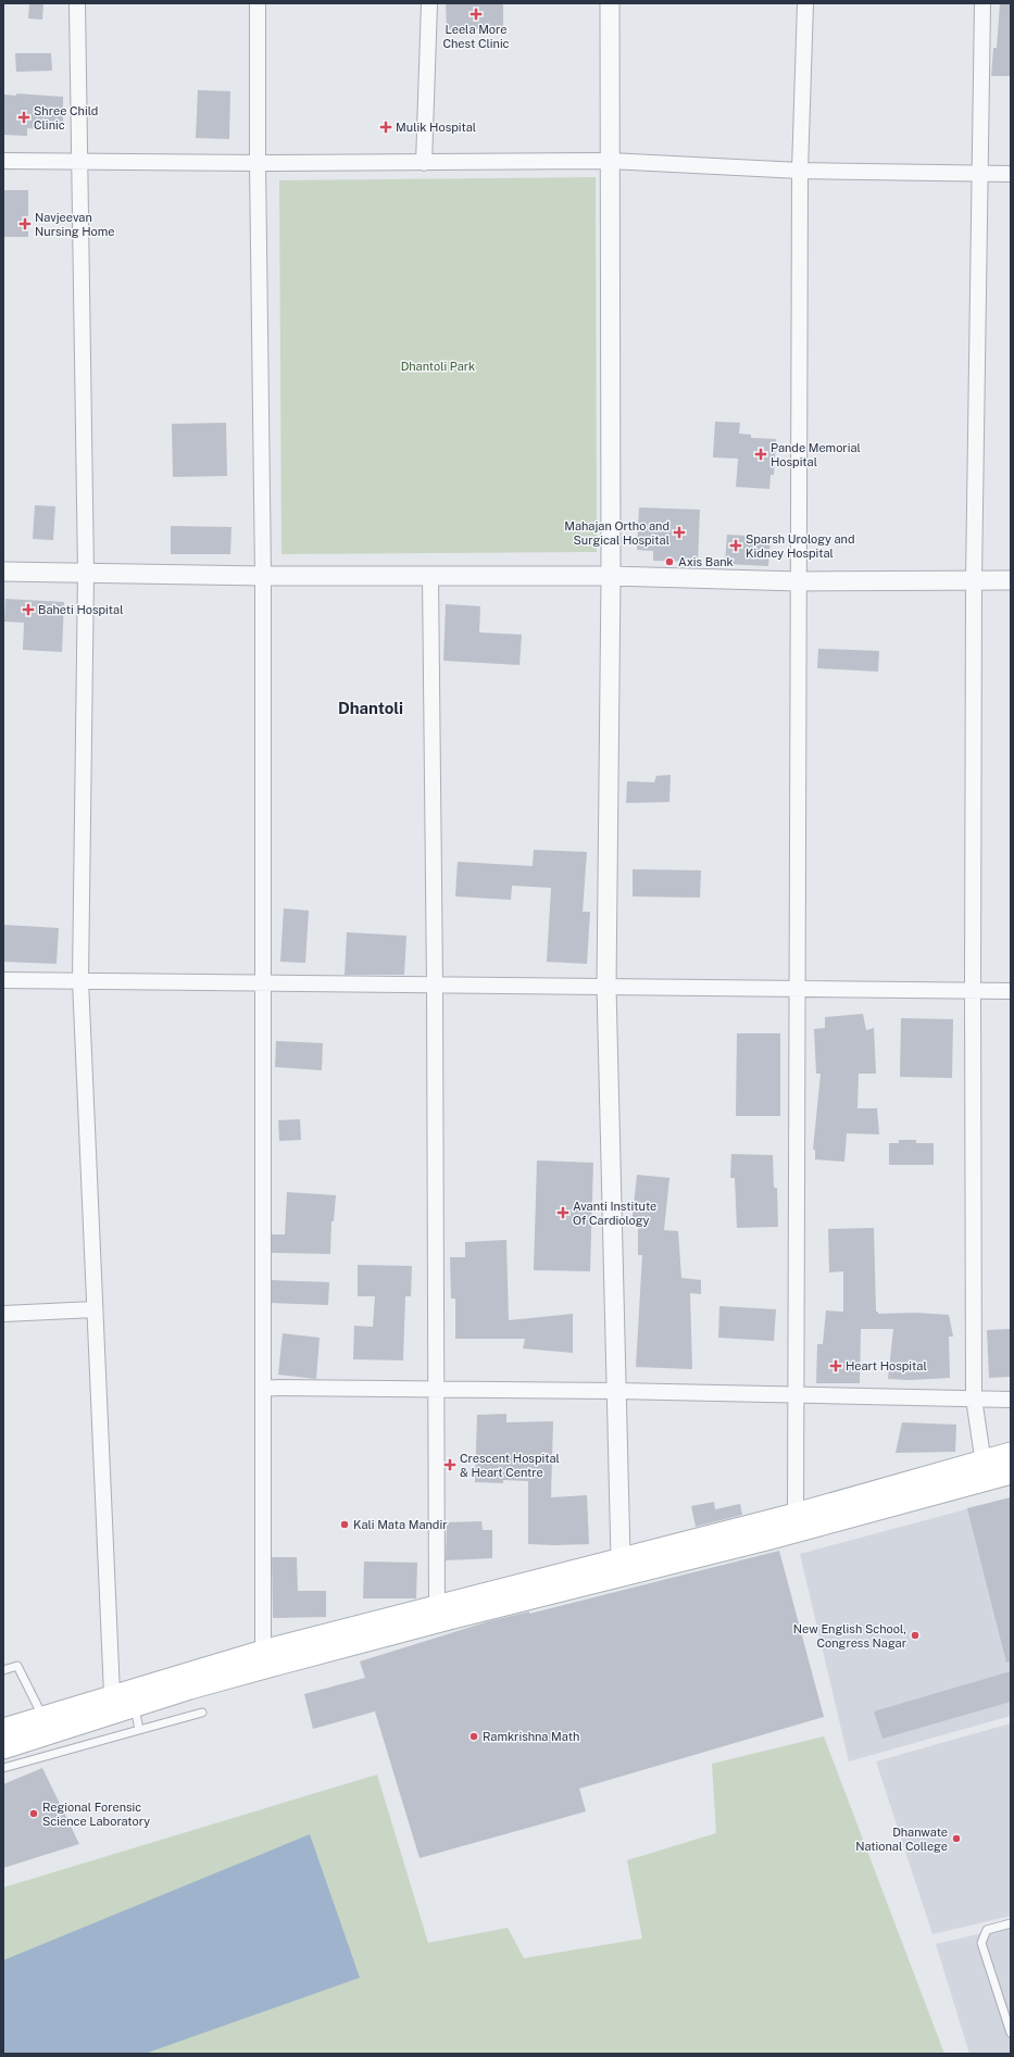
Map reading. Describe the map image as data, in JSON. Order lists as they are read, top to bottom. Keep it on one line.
{"districts":["Dhantoli"],"parks":["Dhantoli Park"],"places":{"health":["Leela More Chest Clinic","Shree Child Clinic","Mulik Hospital","Navjeevan Nursing Home","Pande Memorial Hospital","Mahajan Ortho and Surgical Hospital","Sparsh Urology and Kidney Hospital","Baheti Hospital","Avanti Institute Of Cardiology","Heart Hospital","Crescent Hospital & Heart Centre"],"other":["Axis Bank","Kali Mata Mandir","New English School, Congress Nagar","Ramkrishna Math","Regional Forensic Science Laboratory","Dhanwate National College"]}}
